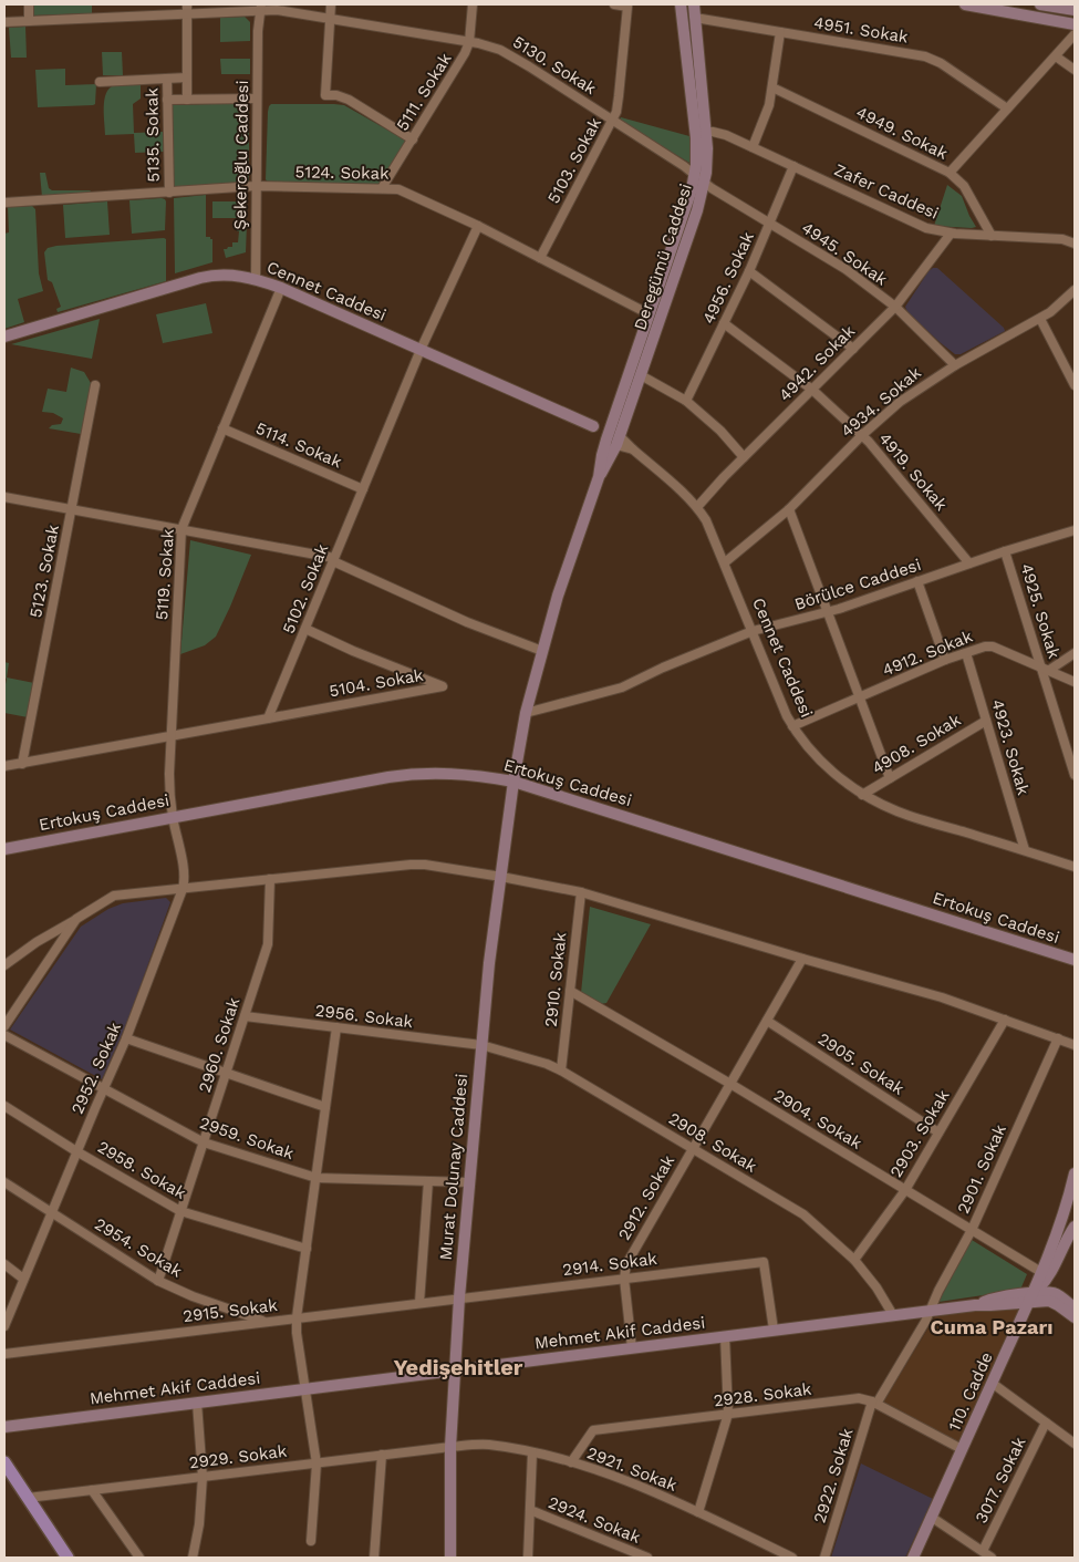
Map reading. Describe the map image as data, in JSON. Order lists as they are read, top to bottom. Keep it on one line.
{"streets":{"street":["4951. Sokak","5130. Sokak","5111. Sokak","4949. Sokak","5135. Sokak","Şekeroğlu Caddesi","5103. Sokak","5124. Sokak","Zafer Caddesi","4945. Sokak","Deregümü Caddesi","4956. Sokak","Cennet Caddesi","4942. Sokak","4934. Sokak","5114. Sokak","4919. Sokak","5123. Sokak","5119. Sokak","Börülce Caddesi","5102. Sokak","4925. Sokak","4912. Sokak","5104. Sokak","4908. Sokak","4923. Sokak","Ertokuş Caddesi","2910. Sokak","2956. Sokak","2960. Sokak","2905. Sokak","2952. Sokak","2904. Sokak","2903. Sokak","2959. Sokak","2908. Sokak","Murat Dolunay Caddesi","2901. Sokak","2958. Sokak","2912. Sokak","2954. Sokak","2914. Sokak","2915. Sokak","Mehmet Akif Caddesi","110. Cadde","2928. Sokak","2929. Sokak","2921. Sokak","2922. Sokak","3017. Sokak","2924. Sokak"]},"crossings":[["4951. Sokak","Deregümü Caddesi"],["5130. Sokak","5111. Sokak"],["5130. Sokak","Şekeroğlu Caddesi"],["5130. Sokak","5103. Sokak"],["5130. Sokak","4945. Sokak"],["5130. Sokak","Deregümü Caddesi"],["5111. Sokak","5124. Sokak"],["4949. Sokak","Zafer Caddesi"],["5135. Sokak","5124. Sokak"],["Şekeroğlu Caddesi","5124. Sokak"],["Şekeroğlu Caddesi","Cennet Caddesi"],["5103. Sokak","5124. Sokak"],["5124. Sokak","Deregümü Caddesi"],["5124. Sokak","5102. Sokak"],["Zafer Caddesi","Deregümü Caddesi"],["Zafer Caddesi","4956. Sokak"],["Zafer Caddesi","4942. Sokak"],["4945. Sokak","Deregümü Caddesi"],["4945. Sokak","4956. Sokak"],["4945. Sokak","4942. Sokak"],["4945. Sokak","4934. Sokak"],["Deregümü Caddesi","Cennet Caddesi"],["Deregümü Caddesi","Börülce Caddesi"],["Deregümü Caddesi","Ertokuş Caddesi"],["Deregümü Caddesi","Murat Dolunay Caddesi"],["4956. Sokak","4919. Sokak"],["Cennet Caddesi","4942. Sokak"],["Cennet Caddesi","4934. Sokak"],["Cennet Caddesi","5119. Sokak"],["Cennet Caddesi","Börülce Caddesi"],["Cennet Caddesi","5102. Sokak"],["Cennet Caddesi","4912. Sokak"],["Cennet Caddesi","4908. Sokak"],["Cennet Caddesi","4923. Sokak"],["4942. Sokak","4919. Sokak"],["4934. Sokak","4919. Sokak"],["5114. Sokak","5119. Sokak"],["5114. Sokak","5102. Sokak"],["4919. Sokak","Börülce Caddesi"],["5119. Sokak","Ertokuş Caddesi"],["5119. Sokak","2952. Sokak"],["Börülce Caddesi","4925. Sokak"],["5102. Sokak","5104. Sokak"],["4925. Sokak","4912. Sokak"],["4912. Sokak","4923. Sokak"],["4908. Sokak","4923. Sokak"],["Ertokuş Caddesi","2952. Sokak"],["Ertokuş Caddesi","Murat Dolunay Caddesi"],["2910. Sokak","2904. Sokak"],["2910. Sokak","2908. Sokak"],["2956. Sokak","2960. Sokak"],["2956. Sokak","2908. Sokak"],["2956. Sokak","Murat Dolunay Caddesi"],["2960. Sokak","2959. Sokak"],["2960. Sokak","2958. Sokak"],["2960. Sokak","2954. Sokak"],["2905. Sokak","2903. Sokak"],["2905. Sokak","2912. Sokak"],["2952. Sokak","2959. Sokak"],["2952. Sokak","2958. Sokak"],["2952. Sokak","2954. Sokak"],["2904. Sokak","2903. Sokak"],["2904. Sokak","2901. Sokak"],["2904. Sokak","2912. Sokak"],["2904. Sokak","110. Cadde"],["2903. Sokak","2908. Sokak"],["2959. Sokak","Murat Dolunay Caddesi"],["2908. Sokak","Murat Dolunay Caddesi"],["2908. Sokak","2912. Sokak"],["2908. Sokak","Mehmet Akif Caddesi"],["Murat Dolunay Caddesi","2914. Sokak"],["Murat Dolunay Caddesi","2915. Sokak"],["Murat Dolunay Caddesi","Mehmet Akif Caddesi"],["Murat Dolunay Caddesi","2929. Sokak"],["Murat Dolunay Caddesi","2921. Sokak"],["2901. Sokak","Mehmet Akif Caddesi"],["2901. Sokak","2922. Sokak"],["2912. Sokak","2914. Sokak"],["2912. Sokak","Mehmet Akif Caddesi"],["2954. Sokak","2915. Sokak"],["2914. Sokak","2915. Sokak"],["2914. Sokak","Mehmet Akif Caddesi"],["Mehmet Akif Caddesi","110. Cadde"],["Mehmet Akif Caddesi","2922. Sokak"],["110. Cadde","2928. Sokak"],["2928. Sokak","2921. Sokak"],["2928. Sokak","2922. Sokak"],["2929. Sokak","2921. Sokak"]],"districts":["Cuma Pazarı","Yedişehitler"]}
